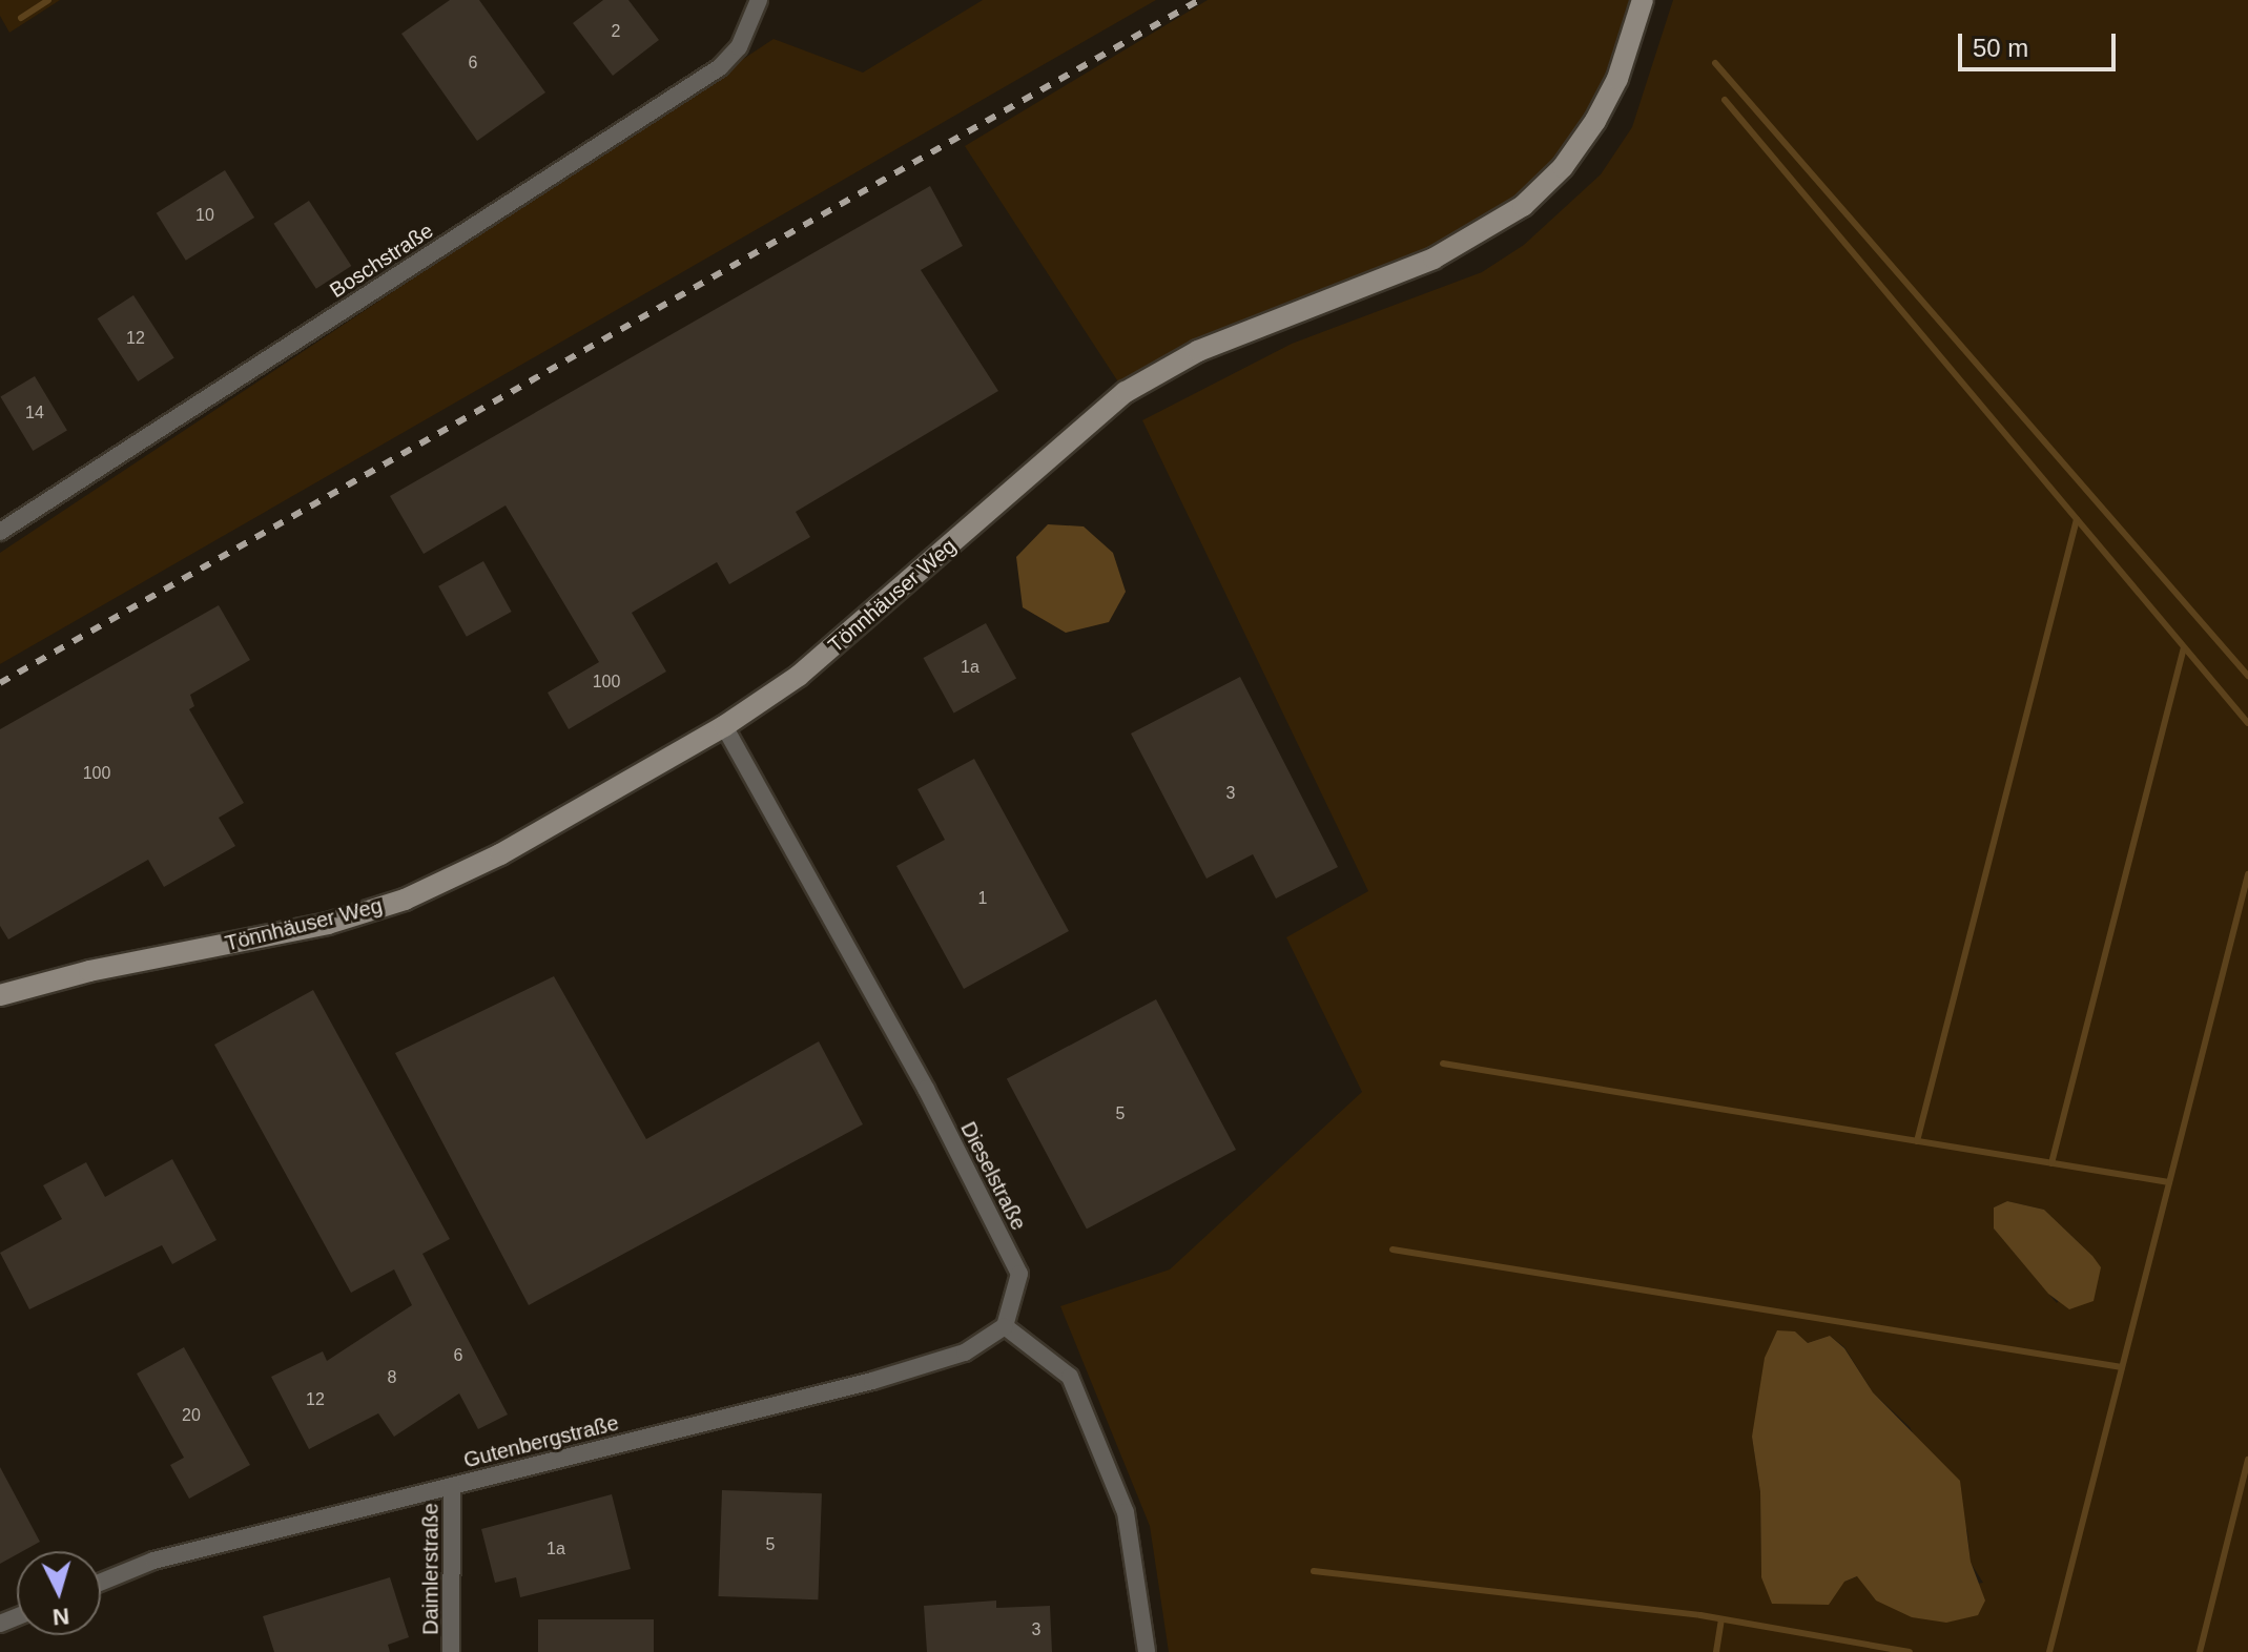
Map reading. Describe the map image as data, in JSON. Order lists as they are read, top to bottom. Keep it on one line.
{"streets":{"main road":["Tönnhäuser Weg"],"street":["Boschstraße","Dieselstraße","Gutenbergstraße","Daimlerstraße"]},"crossings":[["Tönnhäuser Weg","Dieselstraße"],["Dieselstraße","Gutenbergstraße"],["Gutenbergstraße","Daimlerstraße"]],"house_numbers":["2","6","10","12","14","1a","100","100","3","1","5","6","8","12","20","5","1a","3"],"scale_bar":"50 m","north":"bottom"}
